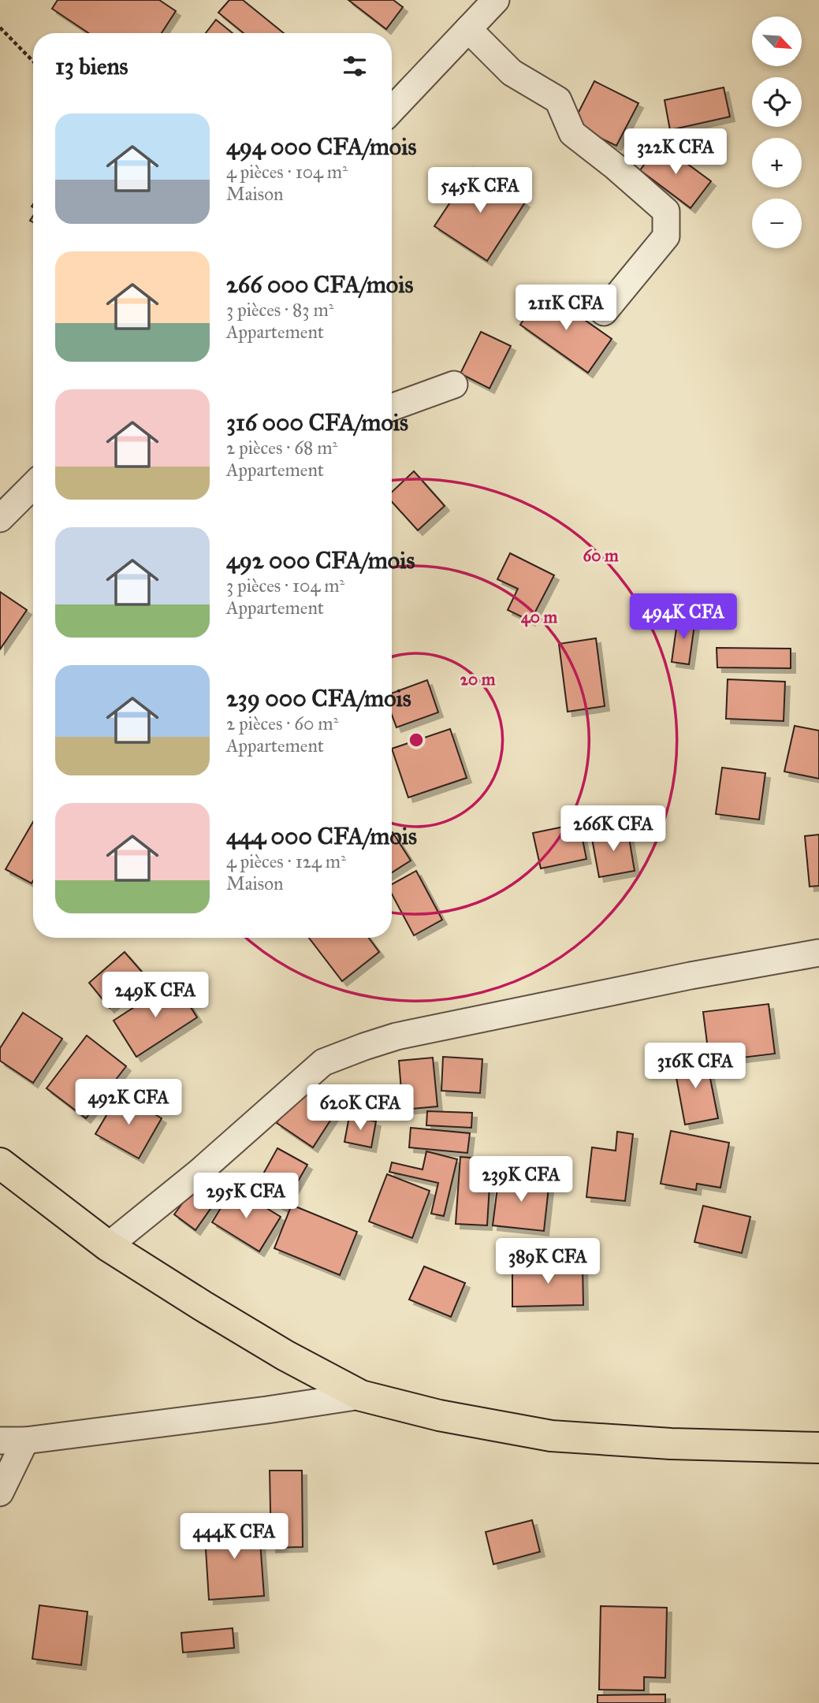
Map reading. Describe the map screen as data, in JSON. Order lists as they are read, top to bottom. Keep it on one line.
{"north":"bottom right","page":{"map_buttons":["+","−"],"heading":"13 biens","list":[{"name":"494 000 CFA/mois","note":"4 pièces · 104 m² · Maison"},{"name":"266 000 CFA/mois","note":"3 pièces · 83 m² · Appartement"},{"name":"316 000 CFA/mois","note":"2 pièces · 68 m² · Appartement"},{"name":"492 000 CFA/mois","note":"3 pièces · 104 m² · Appartement"},{"name":"239 000 CFA/mois","note":"2 pièces · 60 m² · Appartement"},{"name":"444 000 CFA/mois","note":"4 pièces · 124 m² · Maison"}],"price":["322K CFA","545K CFA","211K CFA","494K CFA","266K CFA","249K CFA","316K CFA","492K CFA","620K CFA","239K CFA","295K CFA","389K CFA","444K CFA"]},"rings":["60 m","40 m","20 m"]}
